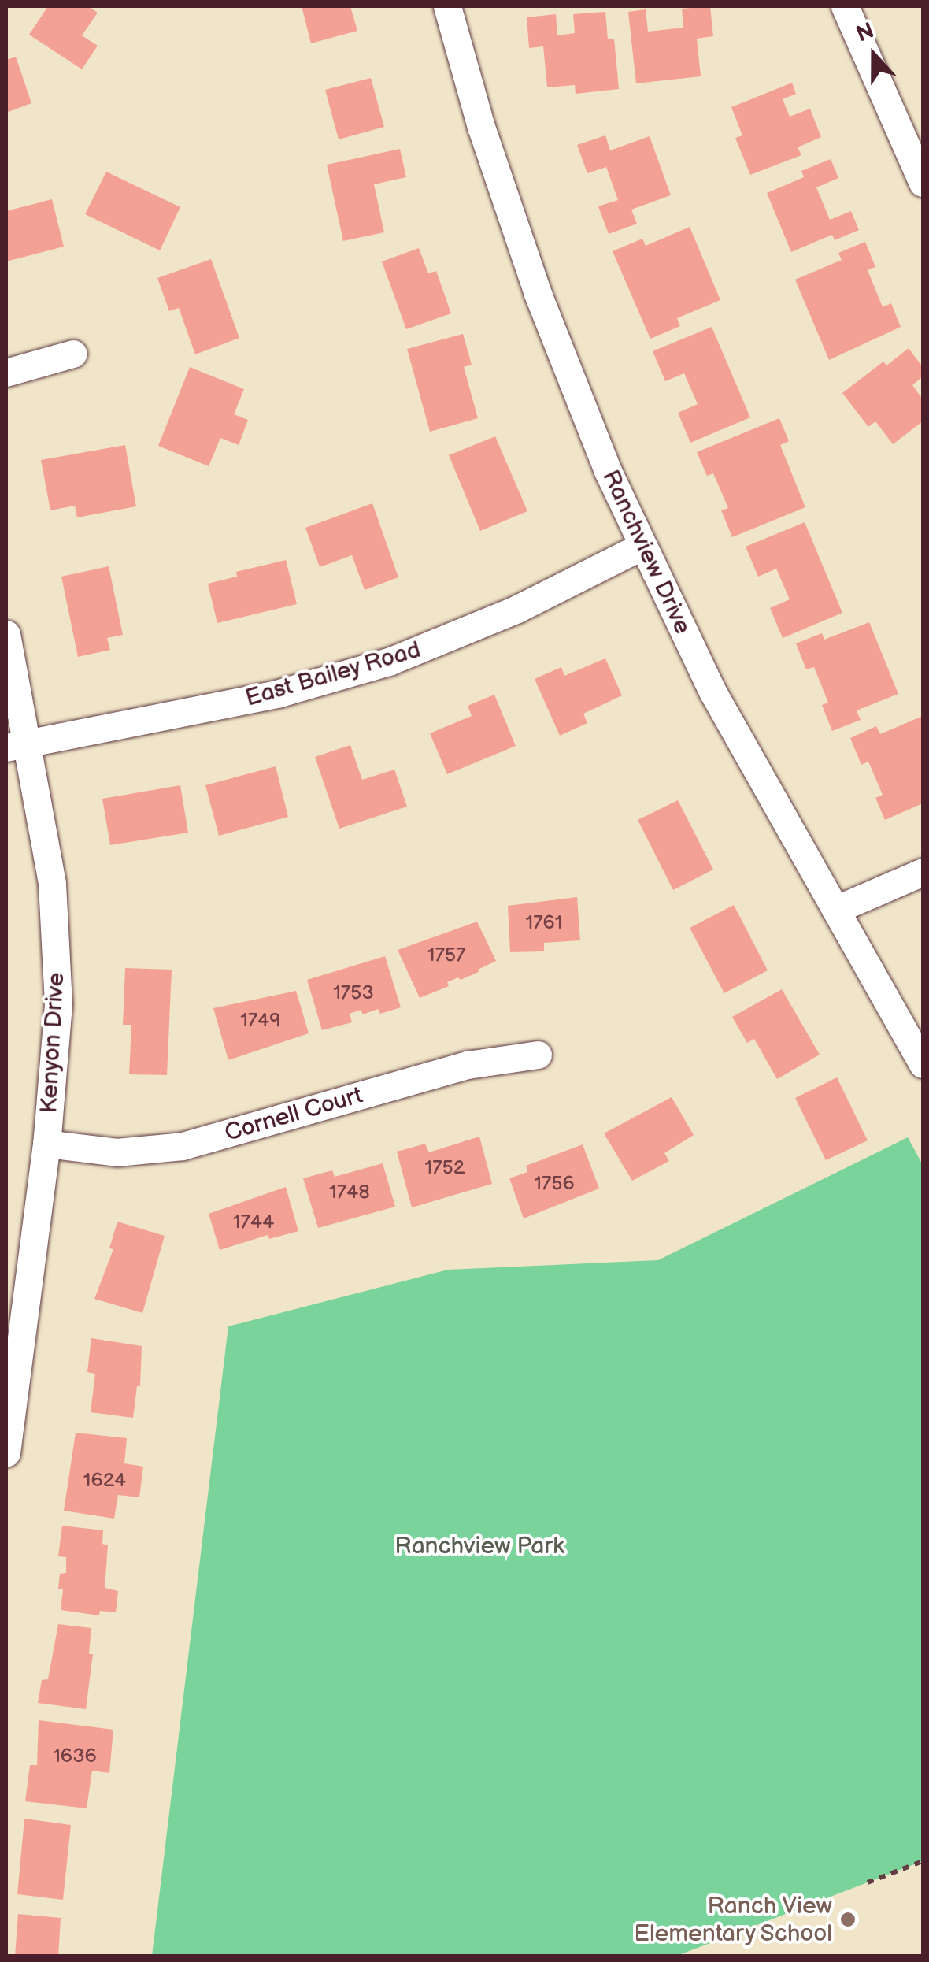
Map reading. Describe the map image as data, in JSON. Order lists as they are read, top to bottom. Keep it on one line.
{"streets":{"street":["Ranchview Drive","East Bailey Road","Kenyon Drive","Cornell Court"]},"crossings":[["Ranchview Drive","East Bailey Road"],["East Bailey Road","Kenyon Drive"],["Kenyon Drive","Cornell Court"]],"parks":["Ranchview Park"],"places":["Ranch View Elementary School"],"house_numbers":["1761","1757","1753","1749","1752","1756","1748","1744","1624","1636"],"north":"top"}
